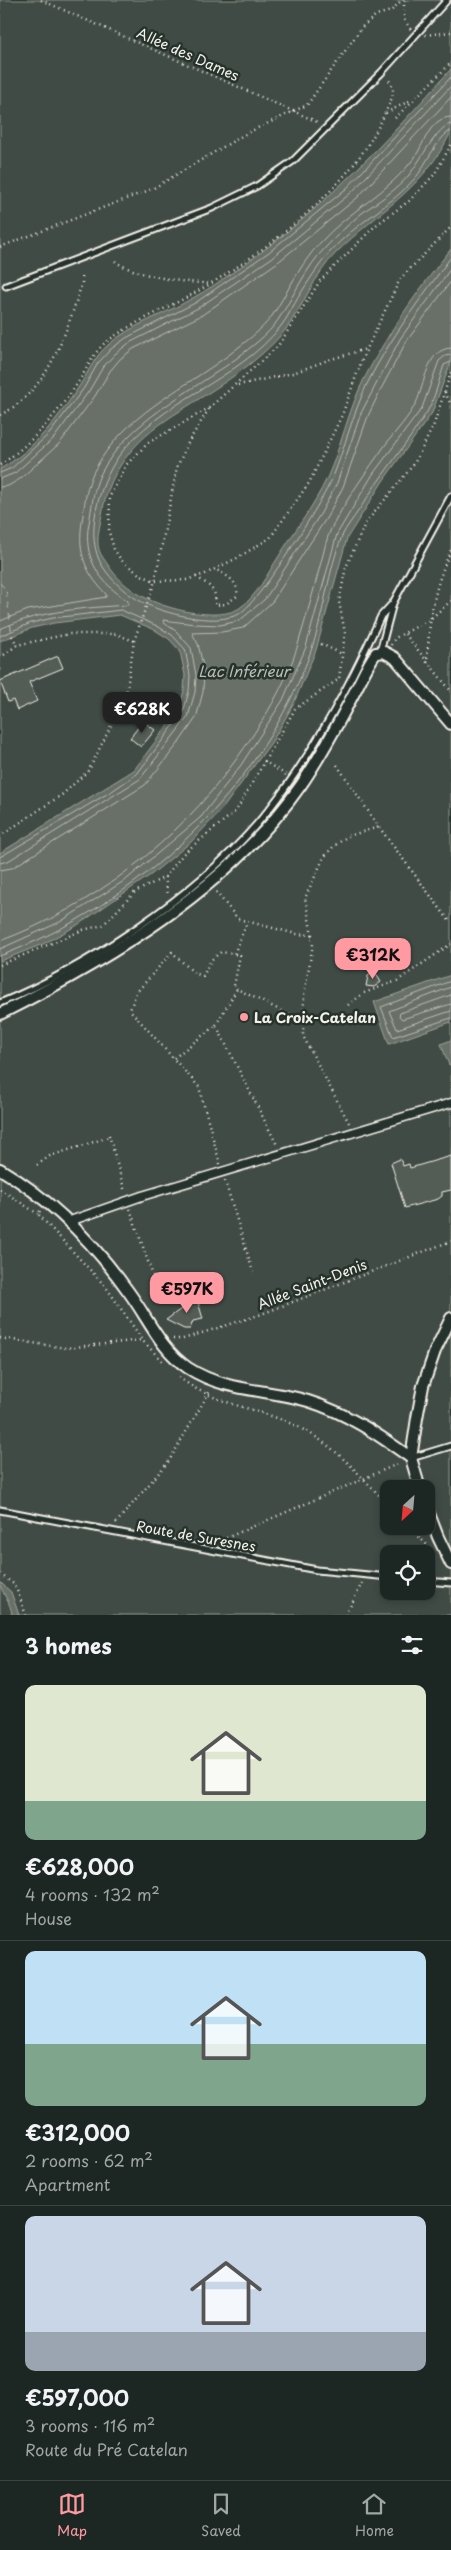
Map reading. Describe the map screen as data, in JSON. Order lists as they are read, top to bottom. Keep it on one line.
{"streets":{"lane":["Route de Suresnes"],"path":["Allée des Dames","Allée Saint-Denis"]},"water":["Lac Inférieur"],"places":["La Croix-Catelan"],"north":"bottom left","page":{"price":["€628K","€312K","€597K"],"heading":"3 homes","list":[{"name":"€628,000","note":"4 rooms · 132 m² · House"},{"name":"€312,000","note":"2 rooms · 62 m² · Apartment"},{"name":"€597,000","note":"3 rooms · 116 m² · Route du Pré Catelan"}],"tabs":["Map","Saved","Home"]}}
